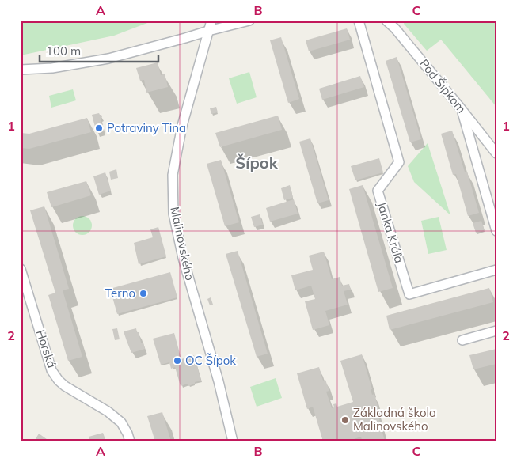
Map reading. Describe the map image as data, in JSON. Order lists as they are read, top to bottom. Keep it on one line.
{"streets":{"street":["Pod Šípkom","Janka Kráľa","Malinovského","Horská"]},"districts":["Šípok"],"places":["Potraviny Tina","Terno","OC Šípok","Základná škola Malinovského"],"scale_bar":"100 m","grid":{"columns":["A","B","C"],"rows":["1","2"]}}
